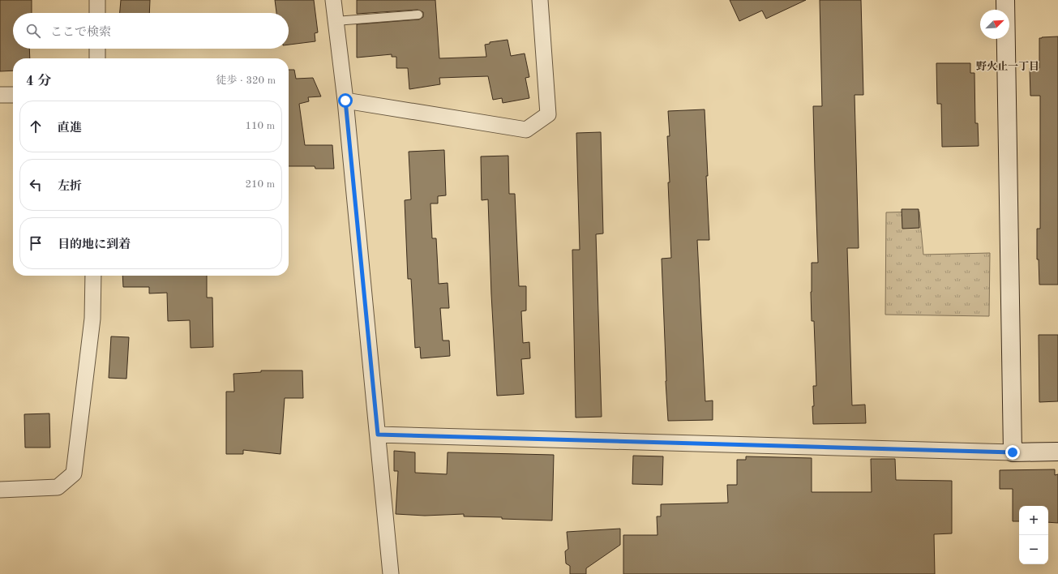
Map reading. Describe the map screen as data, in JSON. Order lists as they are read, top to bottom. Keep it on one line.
{"districts":["野火止一丁目"],"north":"top right","page":{"search":"ここで検索","heading":["4 分","徒歩 · 320 m"],"list":[["直進","110 m"],["左折","210 m"],"目的地に到着"],"map_buttons":["+","−"]}}
